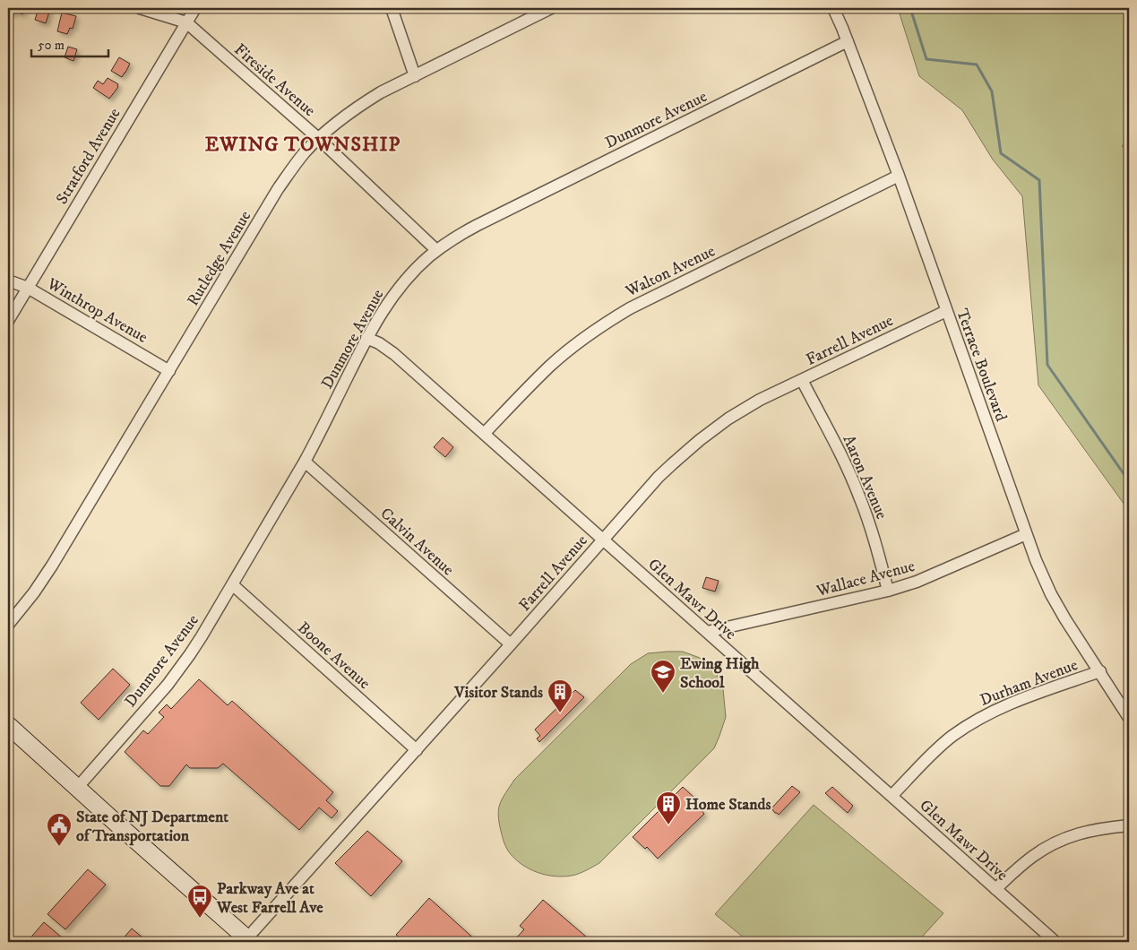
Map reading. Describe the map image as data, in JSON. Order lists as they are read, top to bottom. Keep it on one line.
{"streets":{"street":["Fireside Avenue","Dunmore Avenue","Stratford Avenue","Rutledge Avenue","Walton Avenue","Winthrop Avenue","Farrell Avenue","Terrace Boulevard","Aaron Avenue","Calvin Avenue","Wallace Avenue","Glen Mawr Drive","Boone Avenue","Durham Avenue"]},"crossings":[["Fireside Avenue","Dunmore Avenue"],["Fireside Avenue","Stratford Avenue"],["Fireside Avenue","Rutledge Avenue"],["Dunmore Avenue","Terrace Boulevard"],["Dunmore Avenue","Calvin Avenue"],["Dunmore Avenue","Glen Mawr Drive"],["Dunmore Avenue","Boone Avenue"],["Stratford Avenue","Winthrop Avenue"],["Rutledge Avenue","Winthrop Avenue"],["Walton Avenue","Terrace Boulevard"],["Walton Avenue","Glen Mawr Drive"],["Farrell Avenue","Terrace Boulevard"],["Farrell Avenue","Aaron Avenue"],["Farrell Avenue","Calvin Avenue"],["Farrell Avenue","Glen Mawr Drive"],["Farrell Avenue","Boone Avenue"],["Terrace Boulevard","Wallace Avenue"],["Terrace Boulevard","Durham Avenue"],["Aaron Avenue","Wallace Avenue"],["Wallace Avenue","Glen Mawr Drive"],["Glen Mawr Drive","Durham Avenue"]],"districts":["EWING TOWNSHIP"],"places":{"school or university":["Ewing High School"],"building":["Visitor Stands","Home Stands"],"public building":["State of NJ Department of Transportation"],"bus stop":["Parkway Ave at West Farrell Ave"]},"scale_bar":"50 m"}
